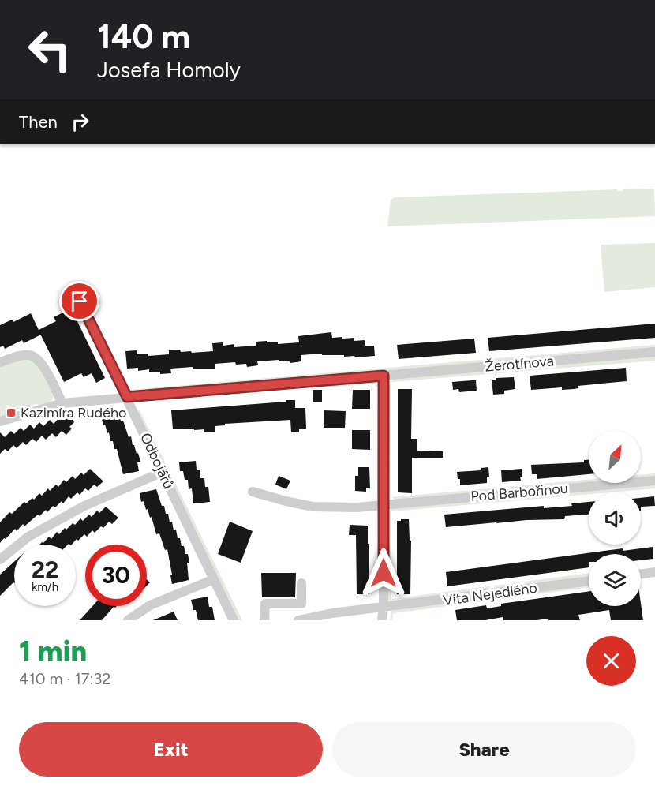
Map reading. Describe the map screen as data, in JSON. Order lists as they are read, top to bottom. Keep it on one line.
{"streets":{"street":["Žerotínova","Odbojářů","Pod Barbořinou","Víta Nejedlého"]},"crossings":[["Žerotínova","Odbojářů"]],"places":{"transit":["Kazimíra Rudého"]},"north":"top right","page":{"turn":["140 m","Josefa Homoly"],"then":"Then","speed":"22 km/h","limit":"30","heading":["1 min","410 m · 17:32"],"buttons":["Exit","Share"]}}
